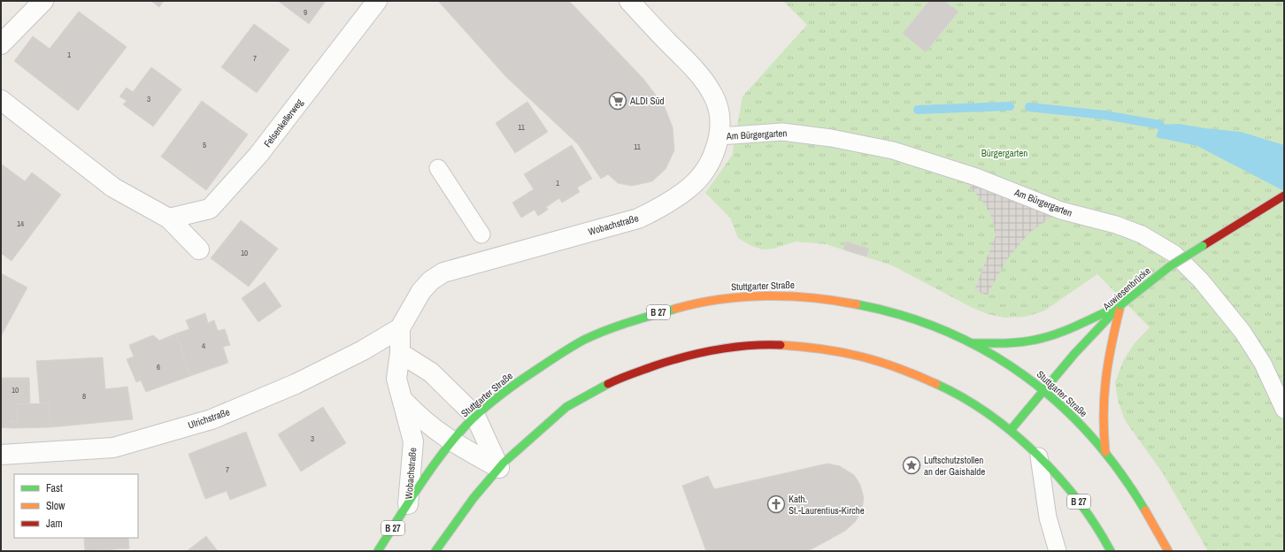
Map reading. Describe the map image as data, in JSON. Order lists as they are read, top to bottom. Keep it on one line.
{"streets":{"main road":["Stuttgarter Straße","Auwiesenbrücke","B 27"],"street":["Felsenkellerweg","Wobachstraße","Ulrichstraße"],"lane":["Am Bürgergarten"]},"crossings":[["Am Bürgergarten","Wobachstraße"],["Wobachstraße","Stuttgarter Straße"],["Wobachstraße","B 27"],["Wobachstraße","Ulrichstraße"],["Stuttgarter Straße","Auwiesenbrücke"],["Auwiesenbrücke","B 27"]],"parks":["Bürgergarten"],"places":{"supermarket":["ALDI Süd"],"place":["Luftschutzstollen an der Gaishalde"],"church":["Kath. St.-Laurentius-Kirche"]},"house_numbers":["9","1","7","3","11","5","11","1","14","10","4","6","10","8","3","7"],"legend":["Fast","Slow","Jam"]}
